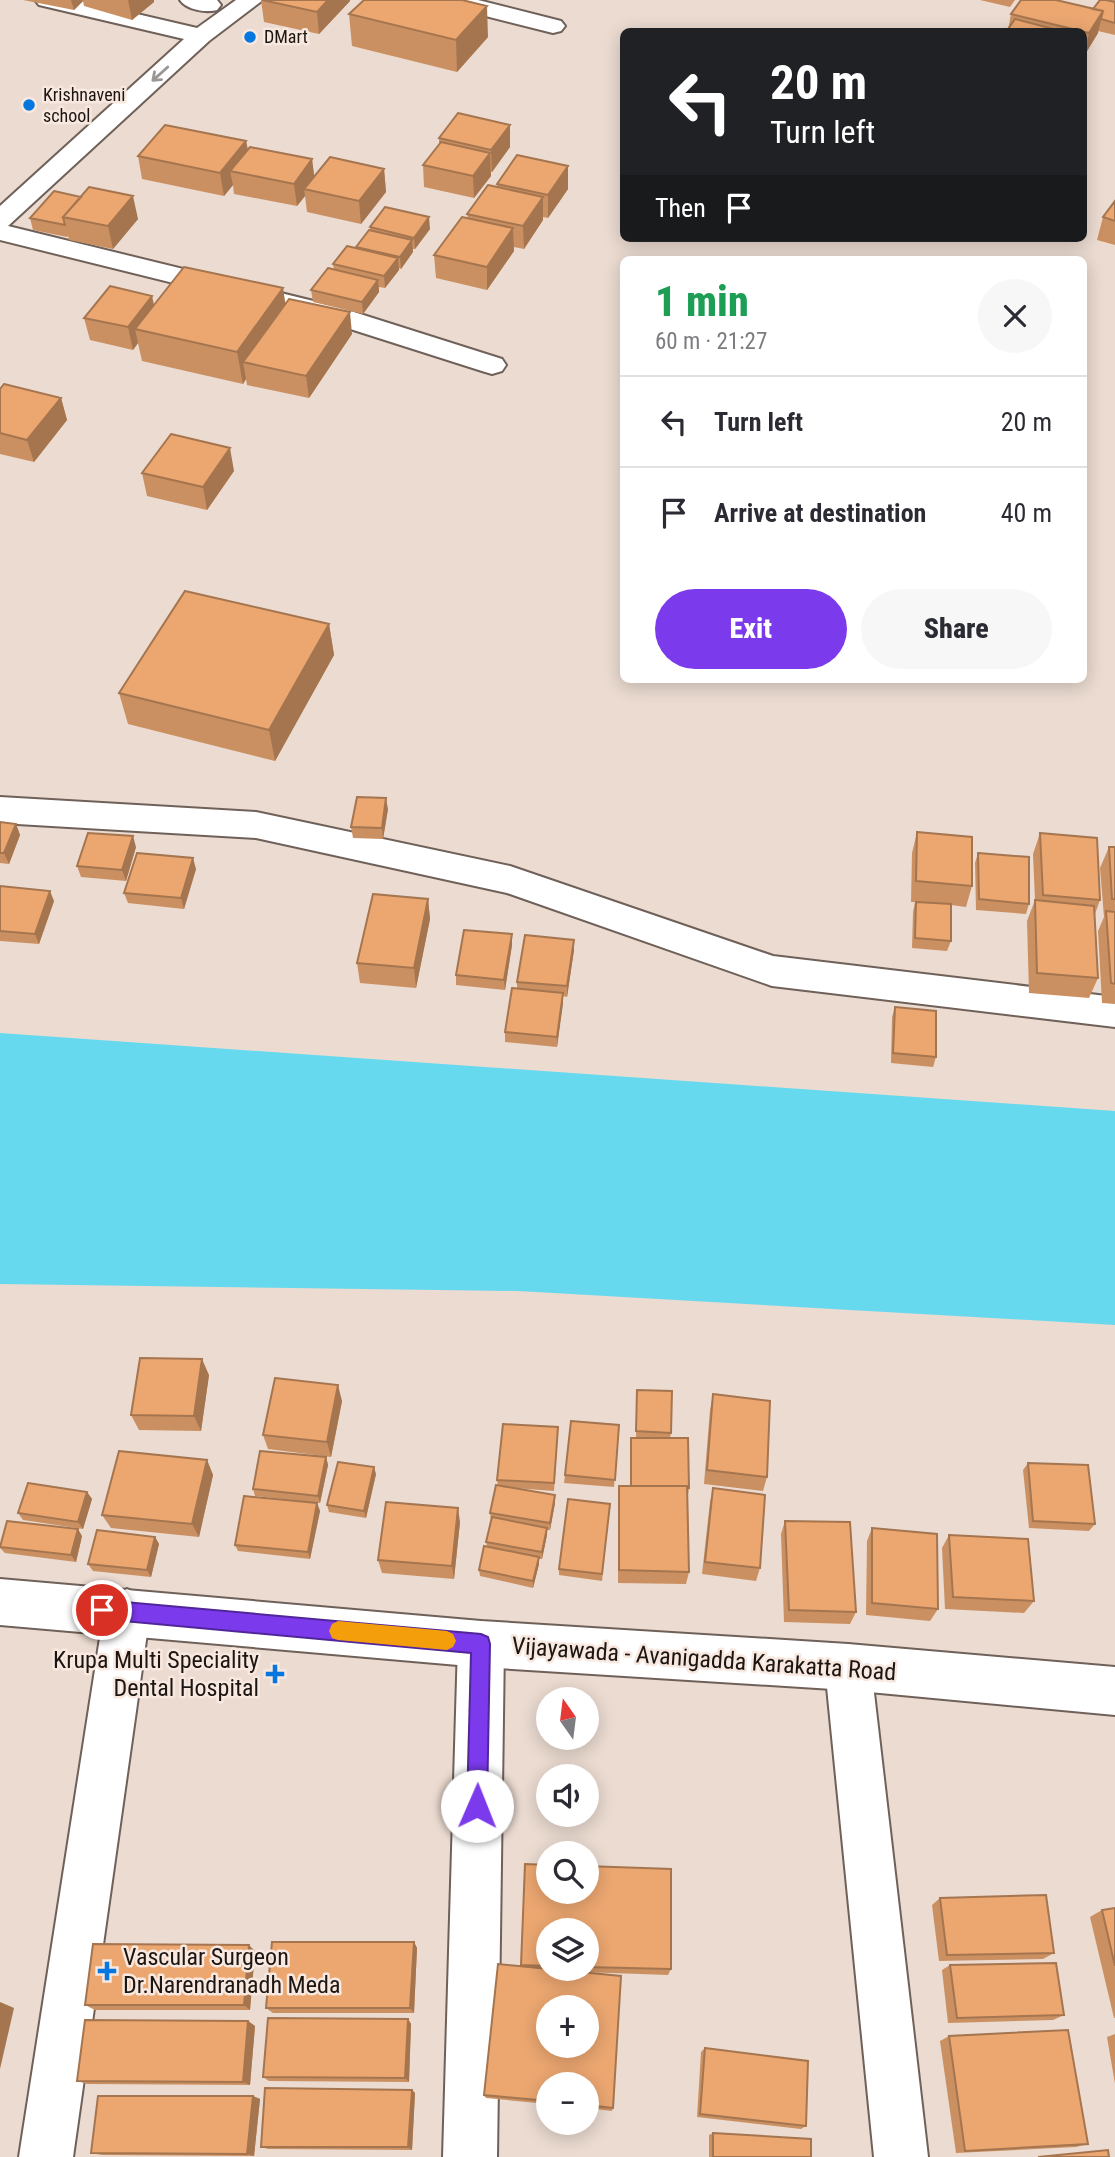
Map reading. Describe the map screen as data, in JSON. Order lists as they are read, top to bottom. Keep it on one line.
{"streets":{"street":["Vijayawada - Avanigadda Karakatta Road"]},"places":{"other":["DMart","Krishnaveni school"],"health":["Krupa Multi Speciality Dental Hospital","Vascular Surgeon Dr.Narendranadh Meda"]},"north":"top","page":{"turn":["20 m","Turn left"],"then":"Then","heading":["1 min","60 m · 21:27"],"list":[{"name":"Turn left","value":"20 m"},{"name":"Arrive at destination","value":"40 m"}],"buttons":["Exit","Share"],"map_buttons":["+","−"]}}
